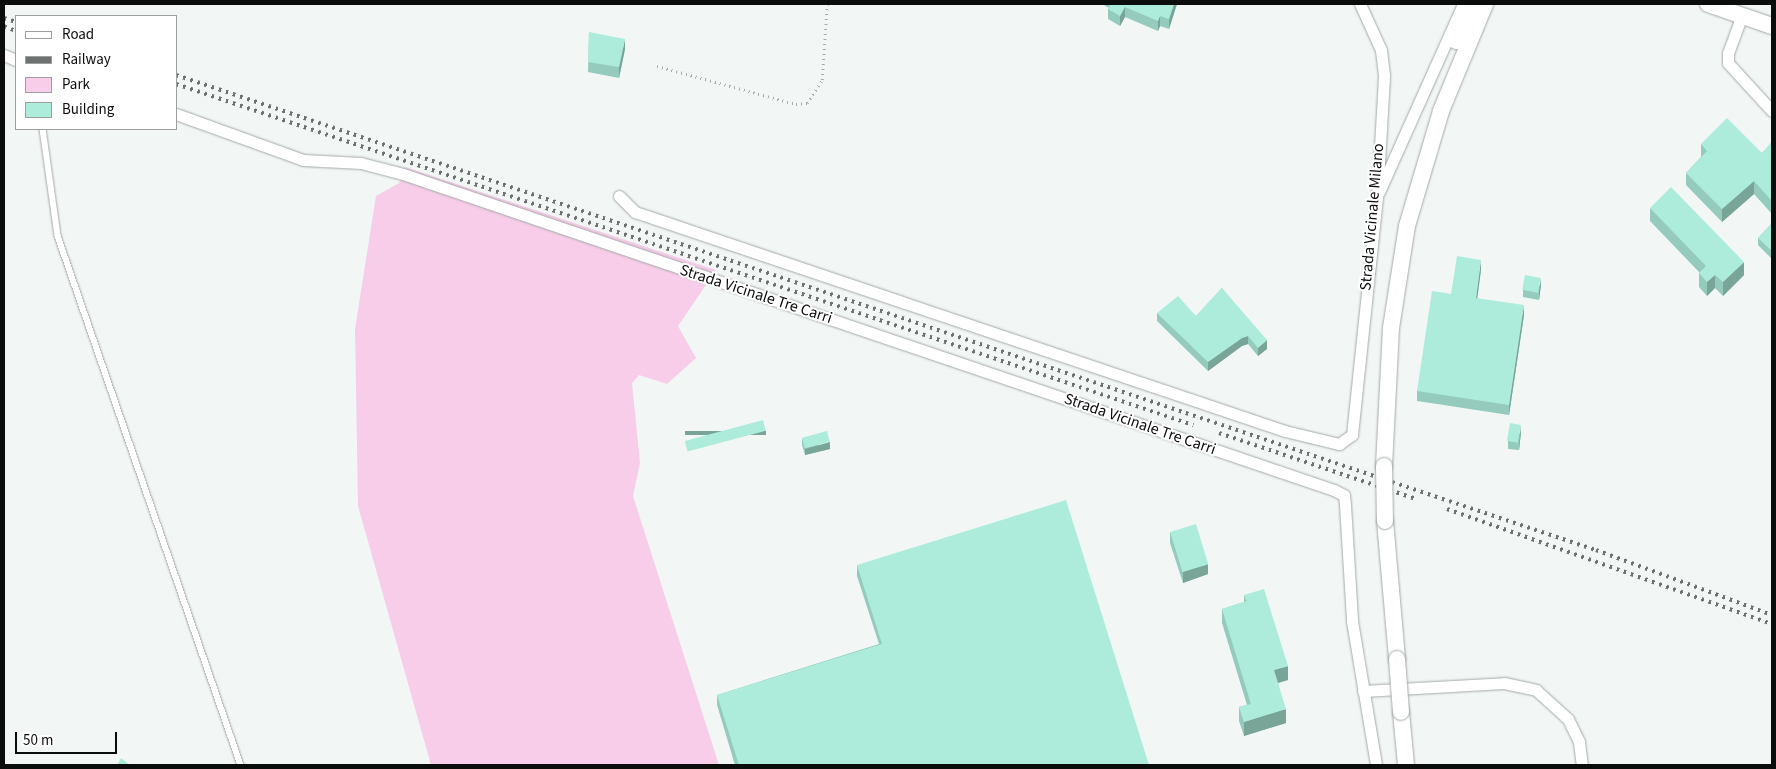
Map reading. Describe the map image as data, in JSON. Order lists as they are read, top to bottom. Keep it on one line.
{"streets":{"street":["Strada Vicinale Milano","Strada Vicinale Tre Carri"]},"legend":["Road","Railway","Park","Building"],"scale_bar":"50 m"}
